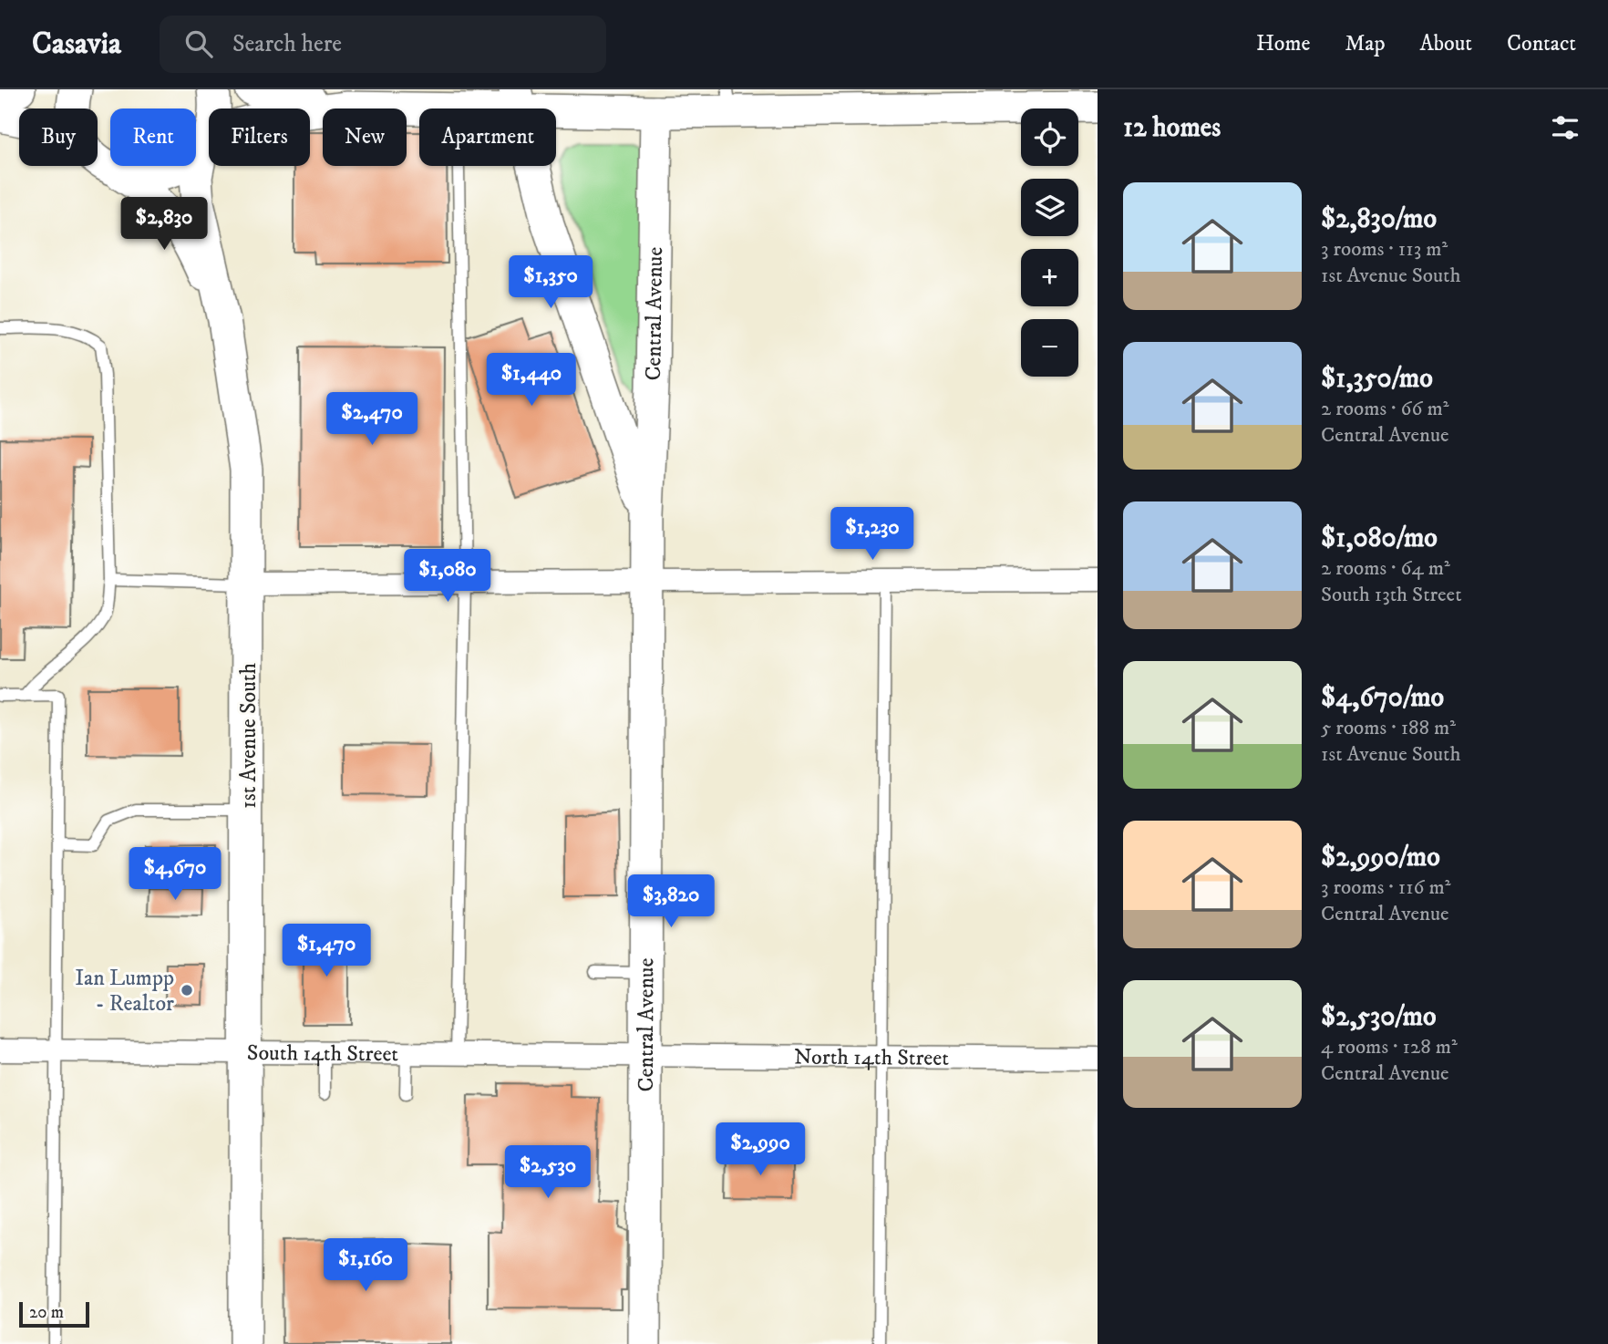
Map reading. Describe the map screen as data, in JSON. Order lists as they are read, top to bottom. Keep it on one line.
{"streets":{"main road":["Central Avenue","1st Avenue South"],"street":["South 14th Street","North 14th Street"]},"crossings":[["Central Avenue","South 14th Street"],["Central Avenue","North 14th Street"],["1st Avenue South","South 14th Street"],["South 14th Street","North 14th Street"]],"places":["Ian Lumpp - Realtor"],"scale_bar":"20 m","page":{"header":"Casavia","search":"Search here","nav":["Home","Map","About","Contact"],"heading":"12 homes","map_buttons":["+","−"],"chip":["Buy","Rent","Filters","New","Apartment"],"list":[{"name":"$2,830/mo","note":"3 rooms · 113 m² · 1st Avenue South"},{"name":"$1,350/mo","note":"2 rooms · 66 m² · Central Avenue"},{"name":"$1,080/mo","note":"2 rooms · 64 m² · South 13th Street"},{"name":"$4,670/mo","note":"5 rooms · 188 m² · 1st Avenue South"},{"name":"$2,990/mo","note":"3 rooms · 116 m² · Central Avenue"},{"name":"$2,530/mo","note":"4 rooms · 128 m² · Central Avenue"}],"price":["$2,830","$1,350","$1,440","$2,470","$1,230","$1,080","$4,670","$3,820","$1,470","$2,990","$2,530","$1,160"],"scale":"20 m"}}
